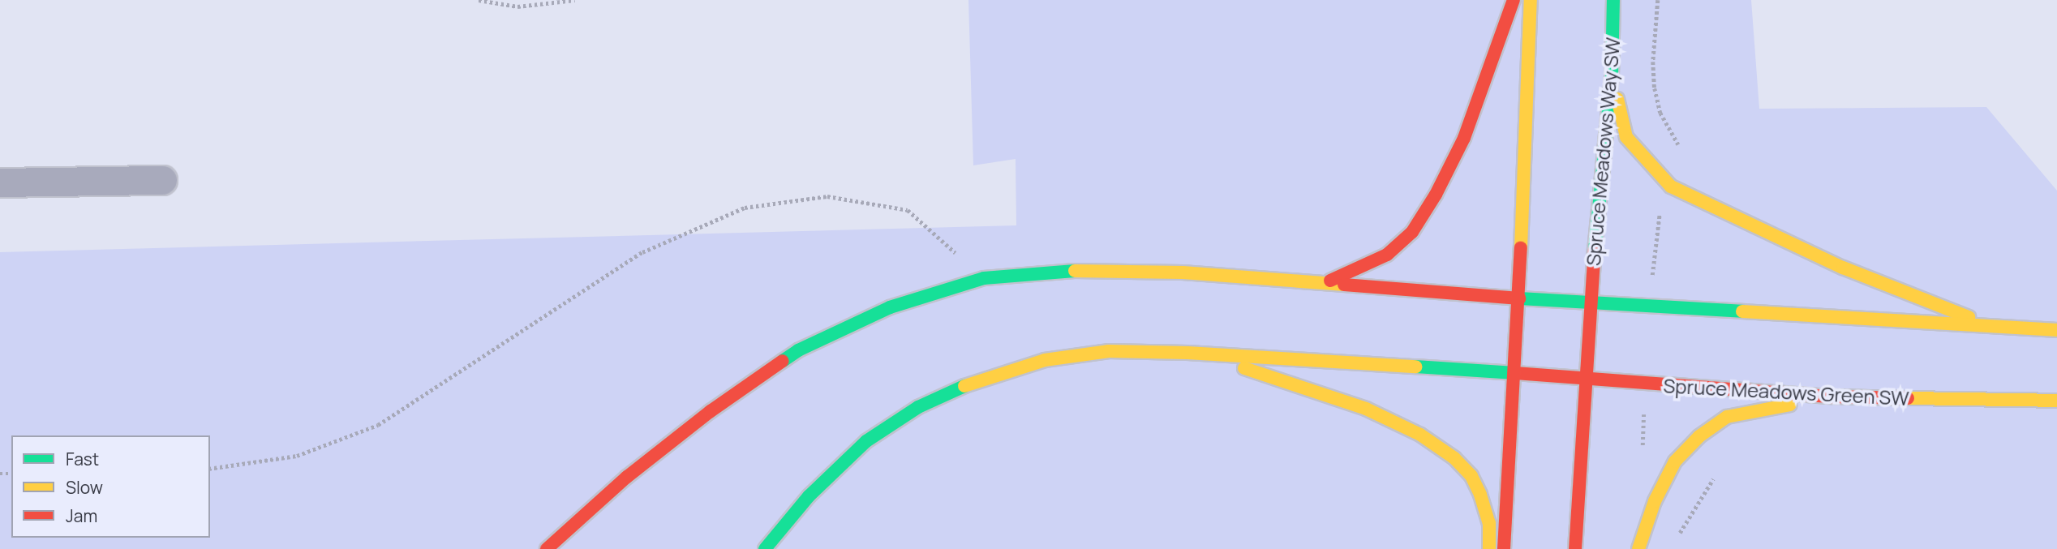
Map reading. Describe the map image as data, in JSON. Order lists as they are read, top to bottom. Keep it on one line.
{"streets":{"main road":["Spruce Meadows Way SW","Spruce Meadows Green SW"]},"crossings":[["Spruce Meadows Way SW","Spruce Meadows Green SW"]],"legend":["Fast","Slow","Jam"]}
